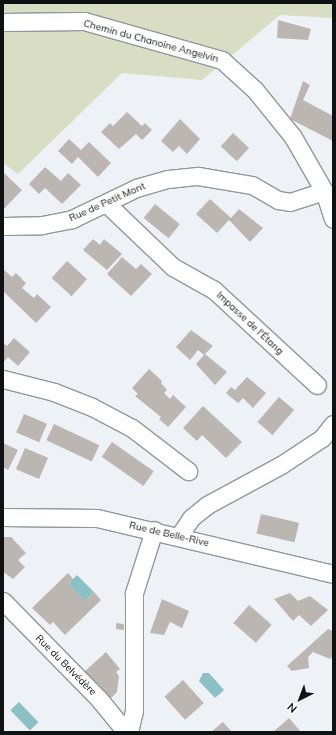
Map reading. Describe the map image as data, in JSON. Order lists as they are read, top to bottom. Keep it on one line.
{"streets":{"street":["Chemin du Chanoine Angelvin","Rue de Petit Mont","Impasse de l'Étang","Rue de Belle-Rive","Rue du Belvédère"]},"crossings":[["Chemin du Chanoine Angelvin","Rue de Petit Mont"],["Rue de Petit Mont","Impasse de l'Étang"]],"north":"bottom left"}
